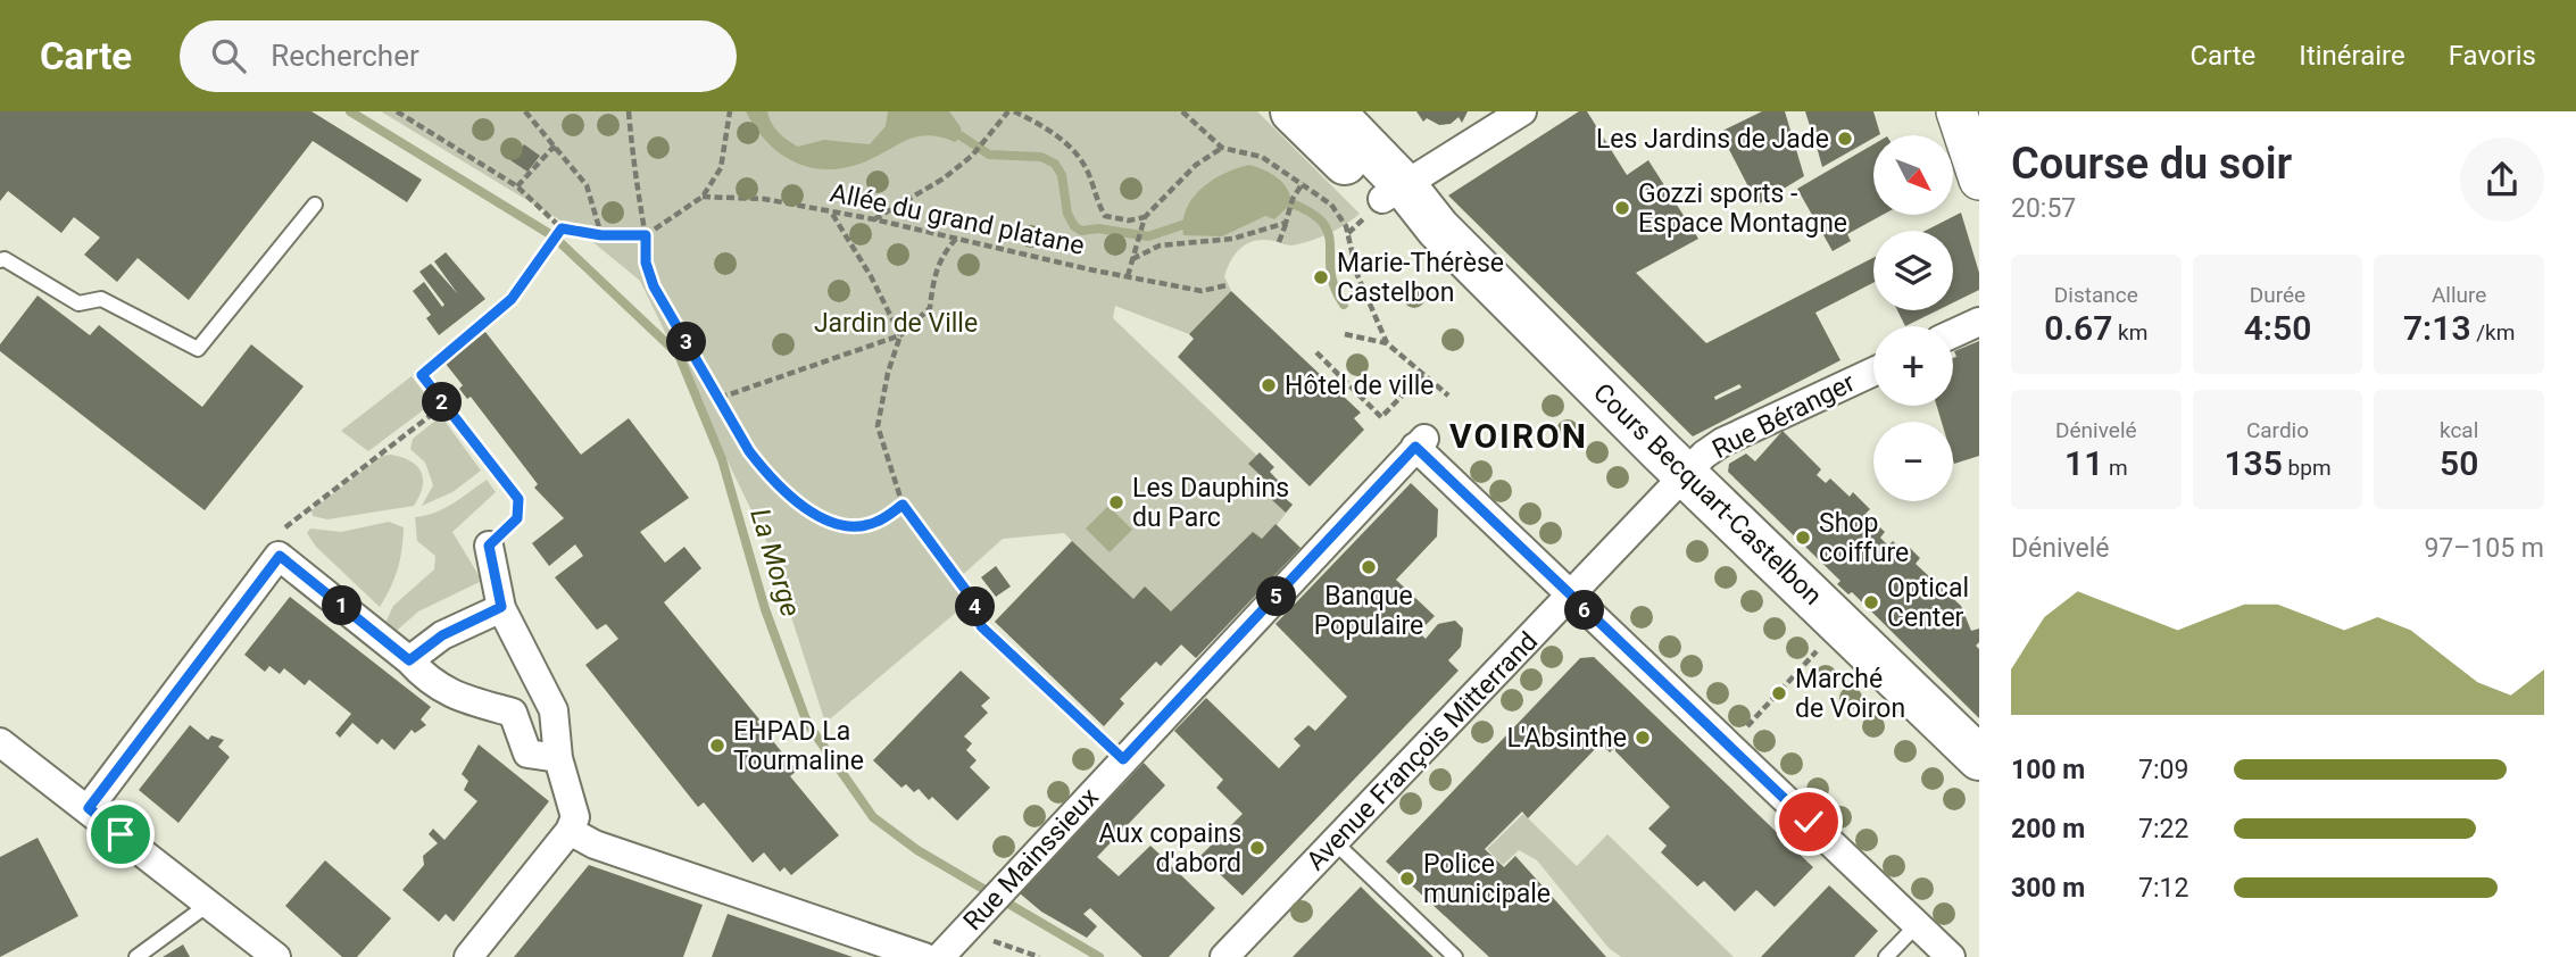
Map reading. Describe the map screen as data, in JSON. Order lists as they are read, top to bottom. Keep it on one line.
{"streets":{"main road":["Cours Becquart-Castelbon"],"street":["Rue Béranger","Avenue François Mitterrand","Rue Mainssieux"],"path":["Allée du grand platane"]},"crossings":[["Rue Béranger","Cours Becquart-Castelbon"],["Rue Béranger","Avenue François Mitterrand"],["Cours Becquart-Castelbon","Avenue François Mitterrand"],["Avenue François Mitterrand","Rue Mainssieux"]],"districts":["VOIRON"],"water":["La Morge"],"parks":["Jardin de Ville"],"places":["Les Jardins de Jade","Gozzi sports - Espace Montagne","Marie-Thérèse Castelbon","Hôtel de ville","Les Dauphins du Parc","Shop coiffure","Banque Populaire","Optical Center","Marché de Voiron","L'Absinthe","EHPAD La Tourmaline","Aux copains d'abord","Police municipale"],"north":"bottom right","page":{"header":"Carte","search":"Rechercher","nav":["Carte","Itinéraire","Favoris"],"heading":["Course du soir","20:57"],"map_buttons":["+","−"],"stats":[["Distance","0.67 km"],["Durée","4:50"],["Allure","7:13 /km"],["Dénivelé","11 m"],["Cardio","135 bpm"],["kcal","50"]],"pins":["3","2","5","1","4","6"],"chart":["Dénivelé","97–105 m"],"list":[{"name":"100 m","note":"7:09"},{"name":"200 m","note":"7:22"},{"name":"300 m","note":"7:12"}]}}
